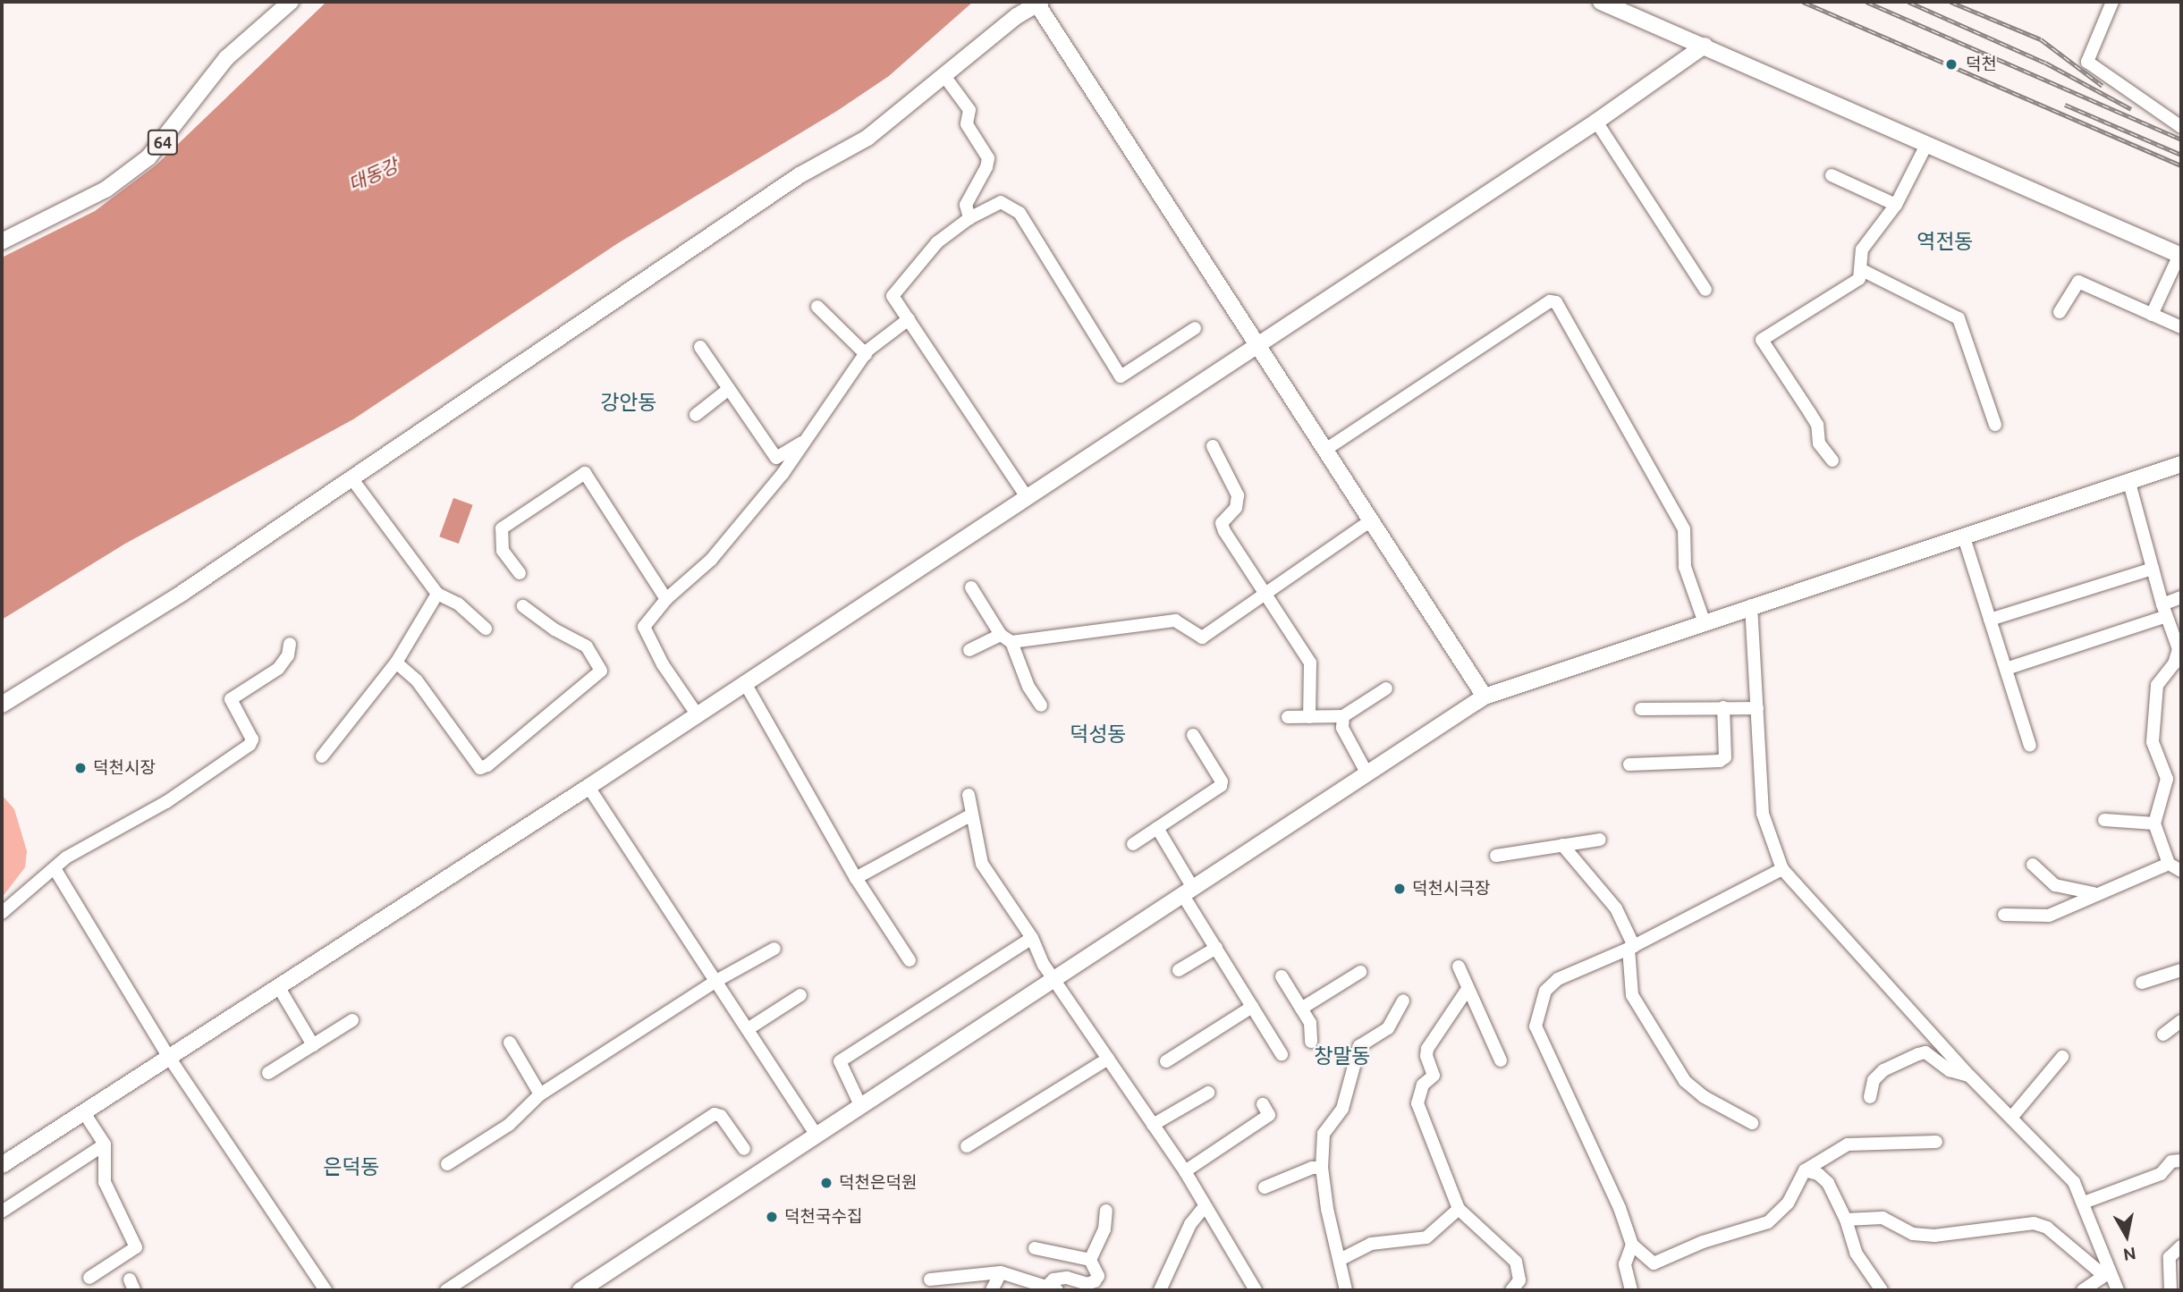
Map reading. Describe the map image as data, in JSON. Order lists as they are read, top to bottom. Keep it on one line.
{"streets":{"main road":["64"]},"districts":["역전동","강안동","덕성동","창말동","은덕동"],"water":["대동강"],"places":["덕천","덕천시장","덕천시극장","덕천은덕원","덕천국수집"],"north":"bottom"}
